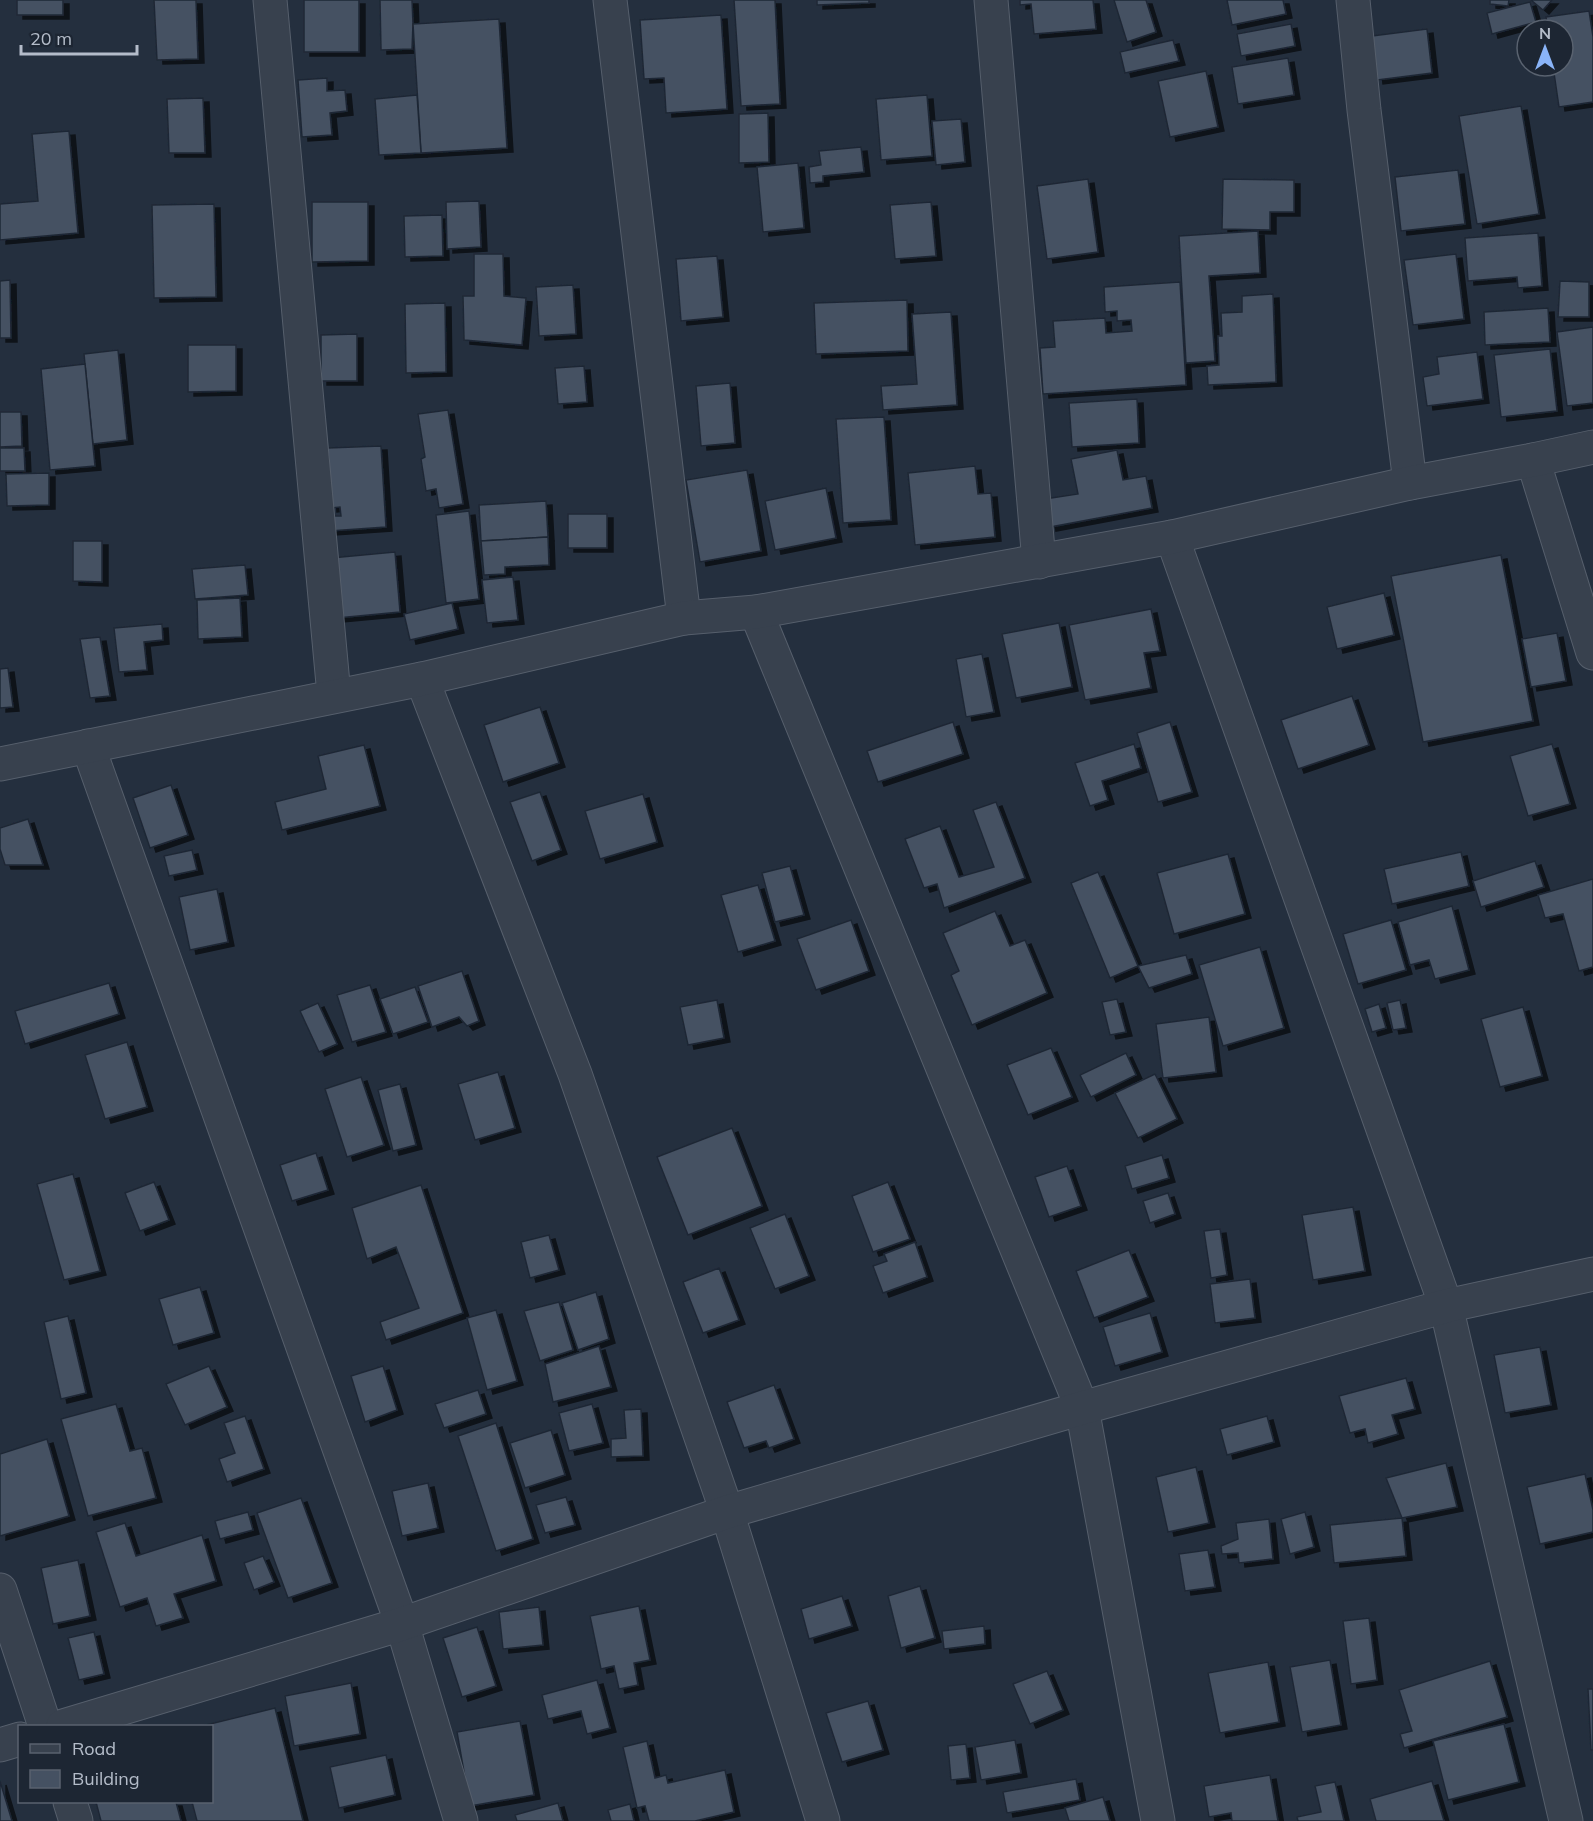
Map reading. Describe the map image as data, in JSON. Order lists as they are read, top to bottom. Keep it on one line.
{"legend":["Road","Building"],"scale_bar":"20 m","north":"top"}
